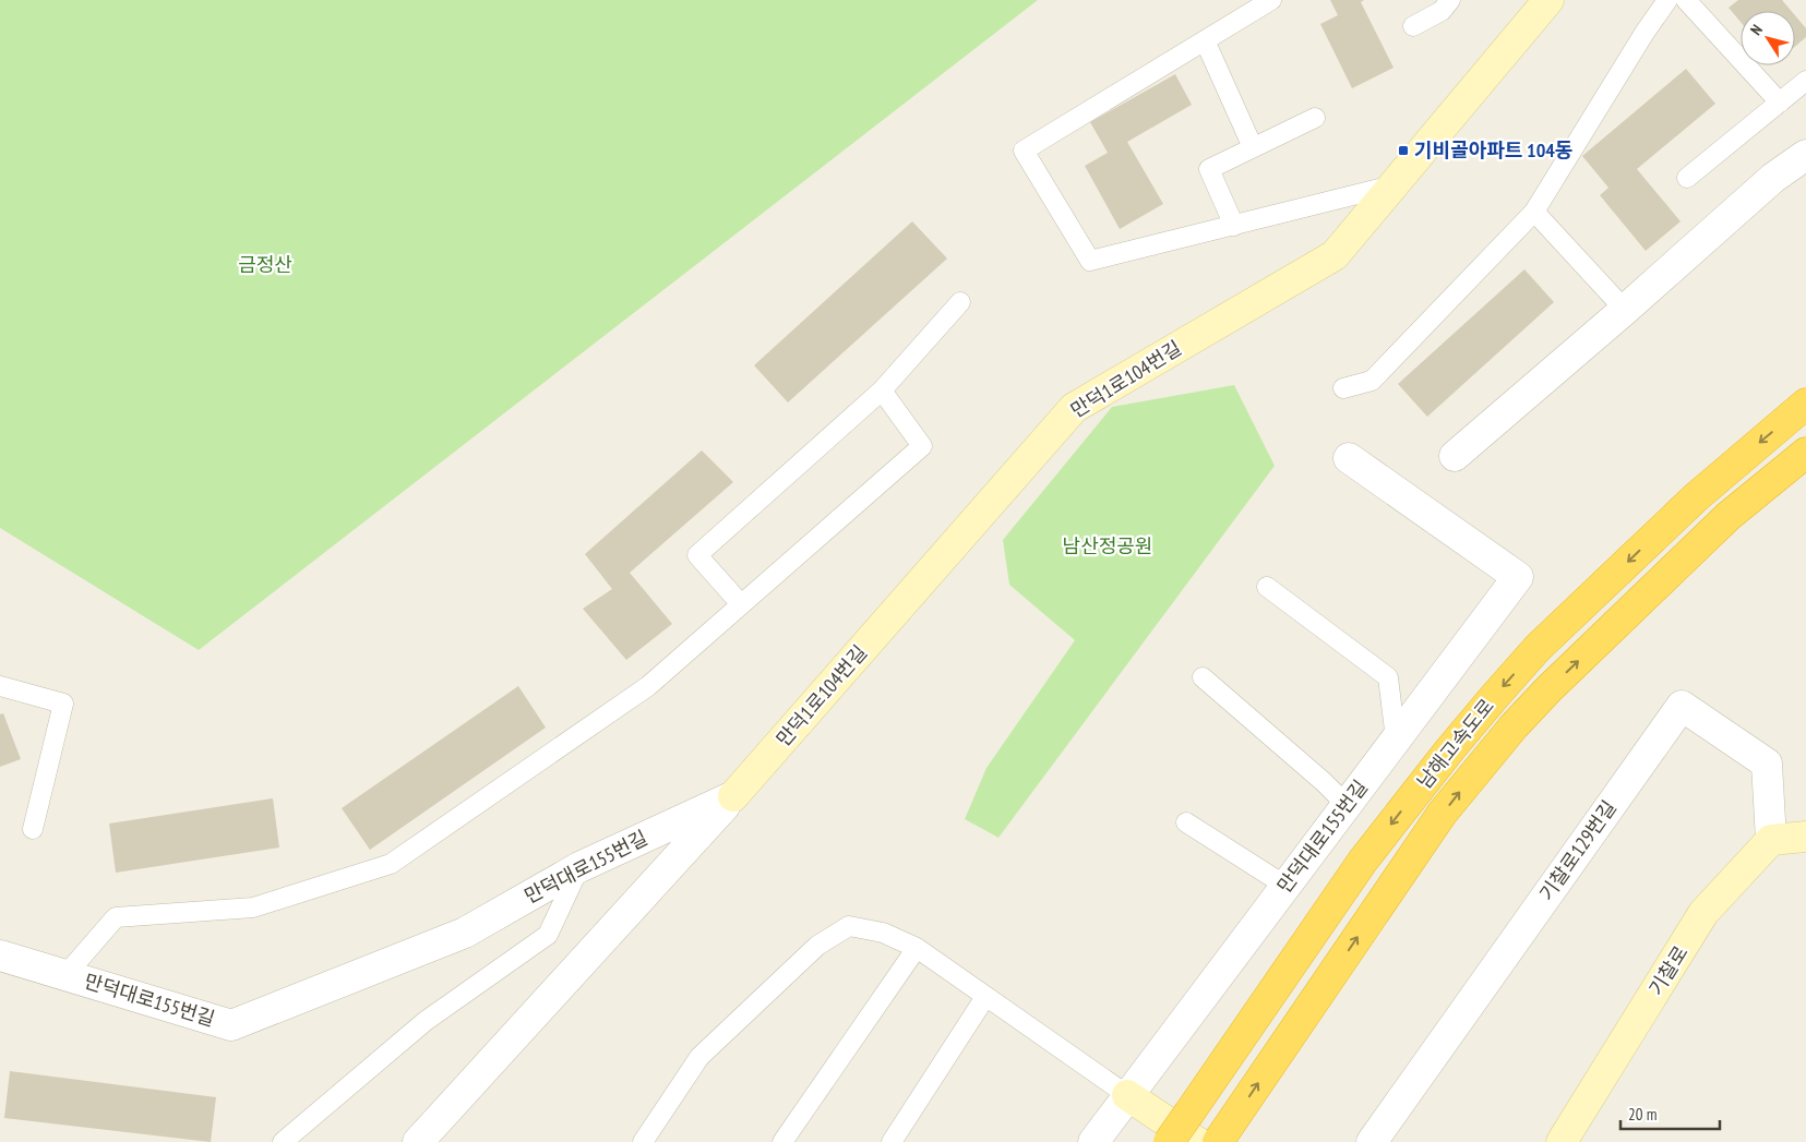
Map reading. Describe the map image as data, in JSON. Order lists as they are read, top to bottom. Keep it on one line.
{"streets":{"highway":["남해고속도로"],"street":["만덕1로104번길","만덕대로155번길","기찰로129번길","기찰로"]},"crossings":[["만덕1로104번길","만덕대로155번길"],["기찰로129번길","기찰로"]],"parks":["금정산","남산정공원"],"places":{"transit":["기비골아파트 104동"]},"scale_bar":"20 m","north":"top left"}
